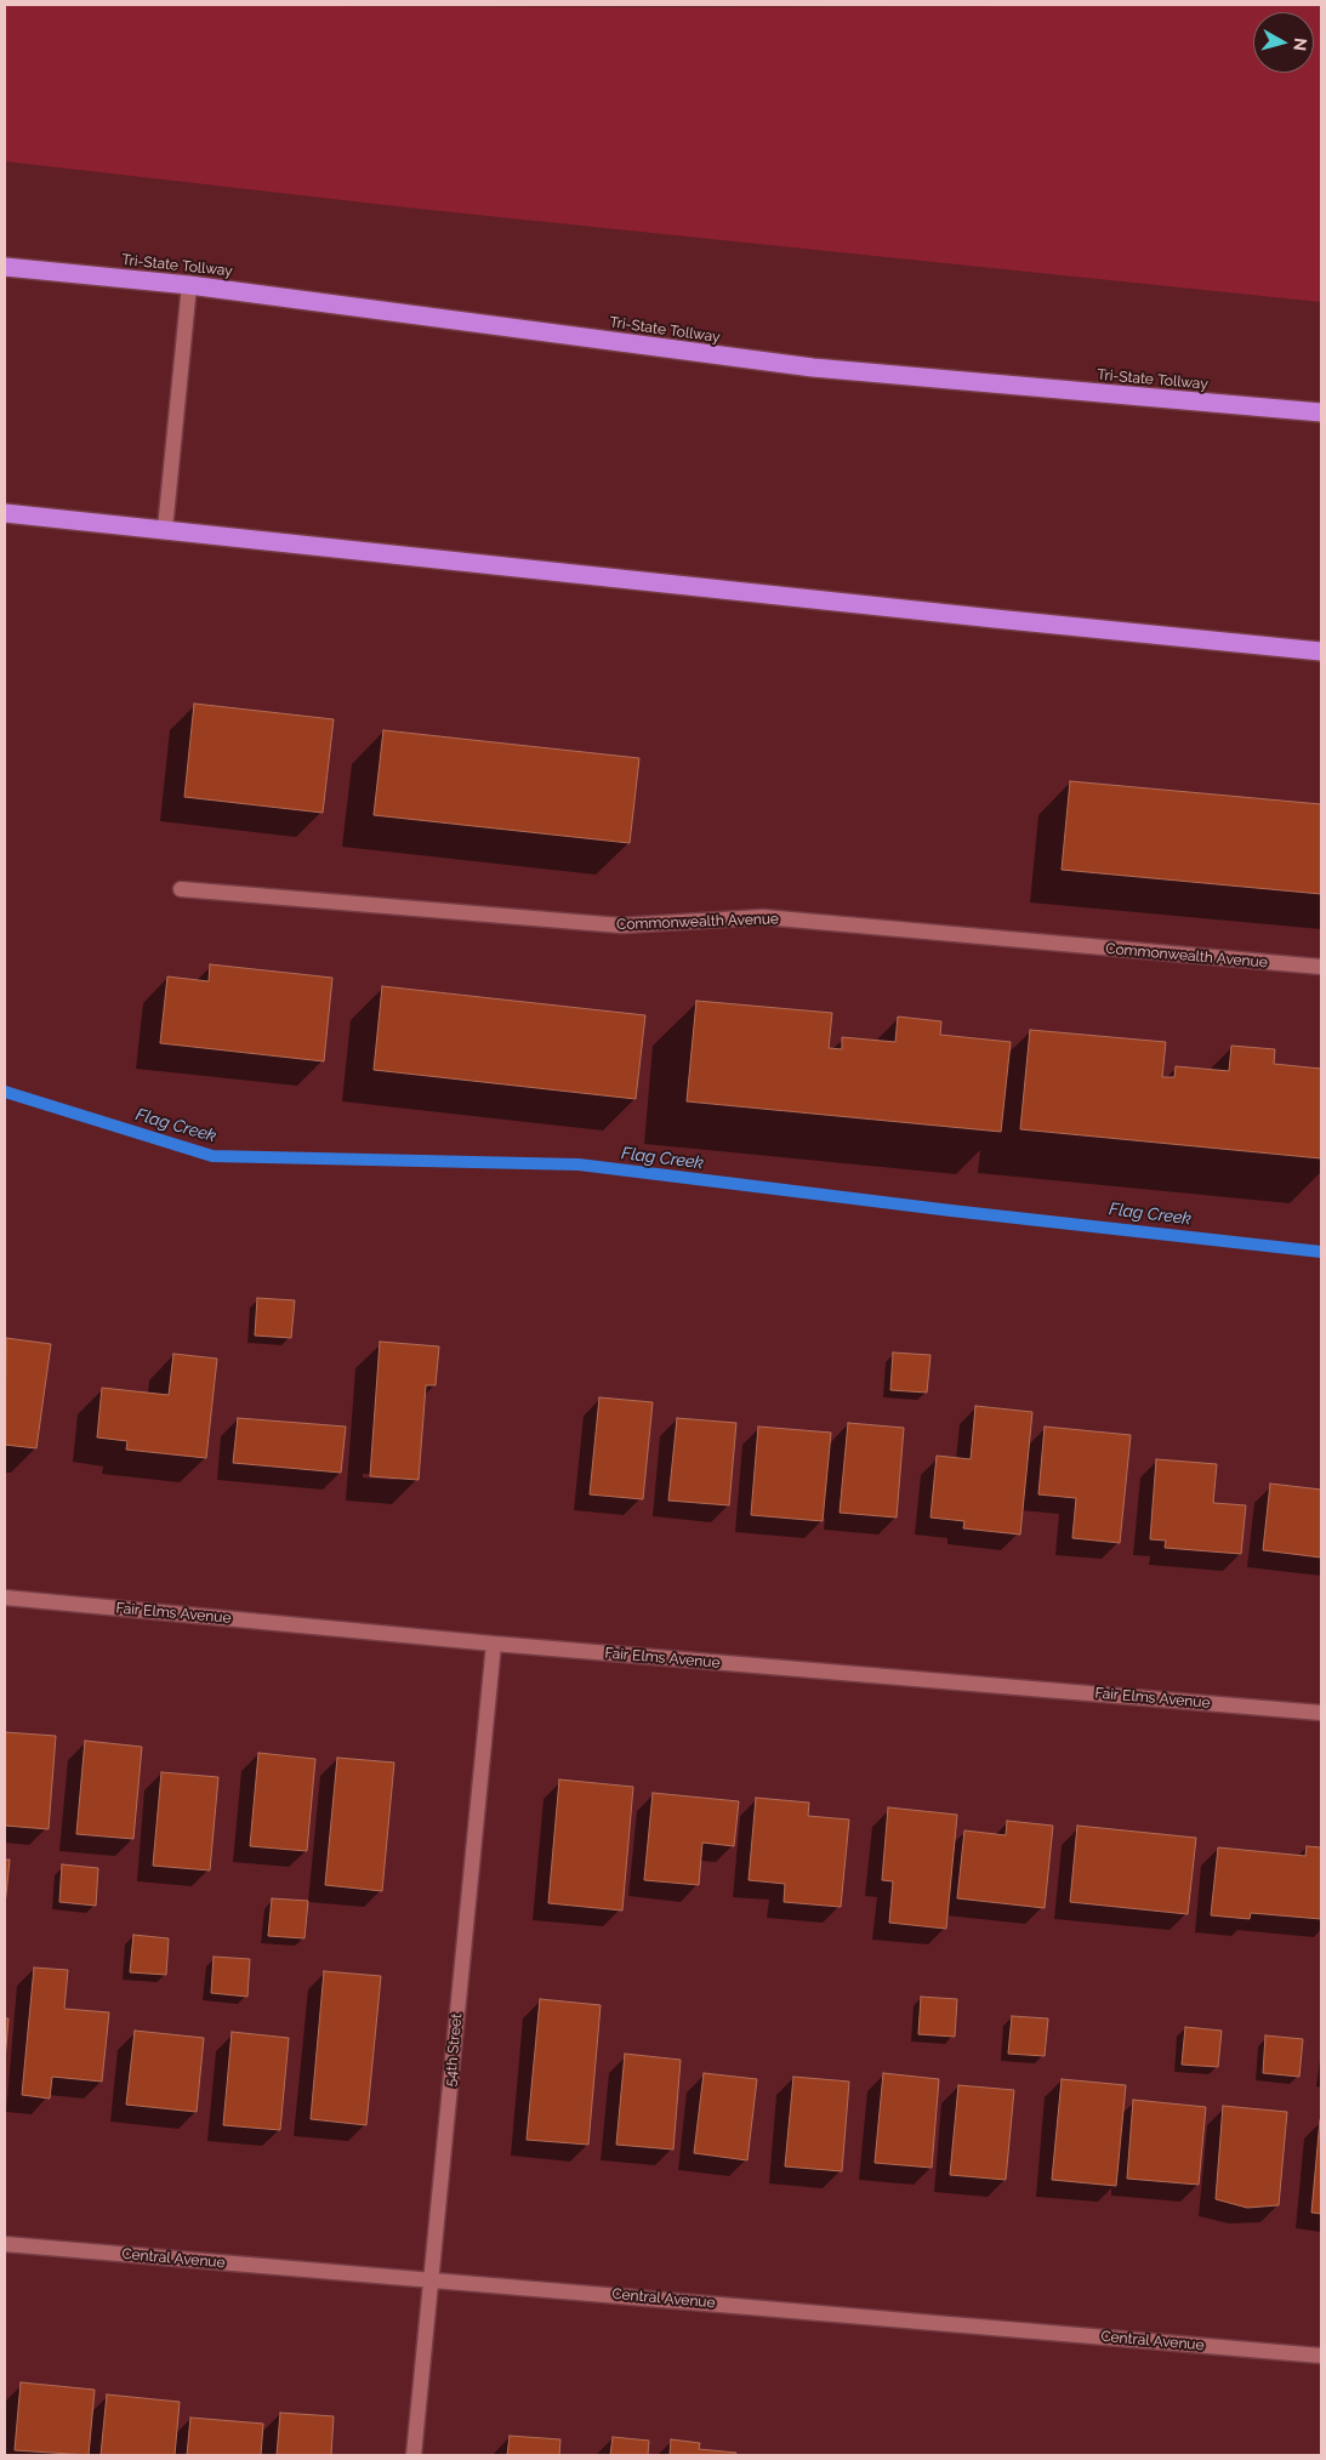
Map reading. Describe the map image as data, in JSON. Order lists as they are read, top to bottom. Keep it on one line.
{"streets":{"highway":["Tri-State Tollway"],"street":["Commonwealth Avenue","Fair Elms Avenue","54th Street","Central Avenue"]},"crossings":[["Fair Elms Avenue","54th Street"],["54th Street","Central Avenue"]],"water":["Flag Creek"],"north":"right"}
